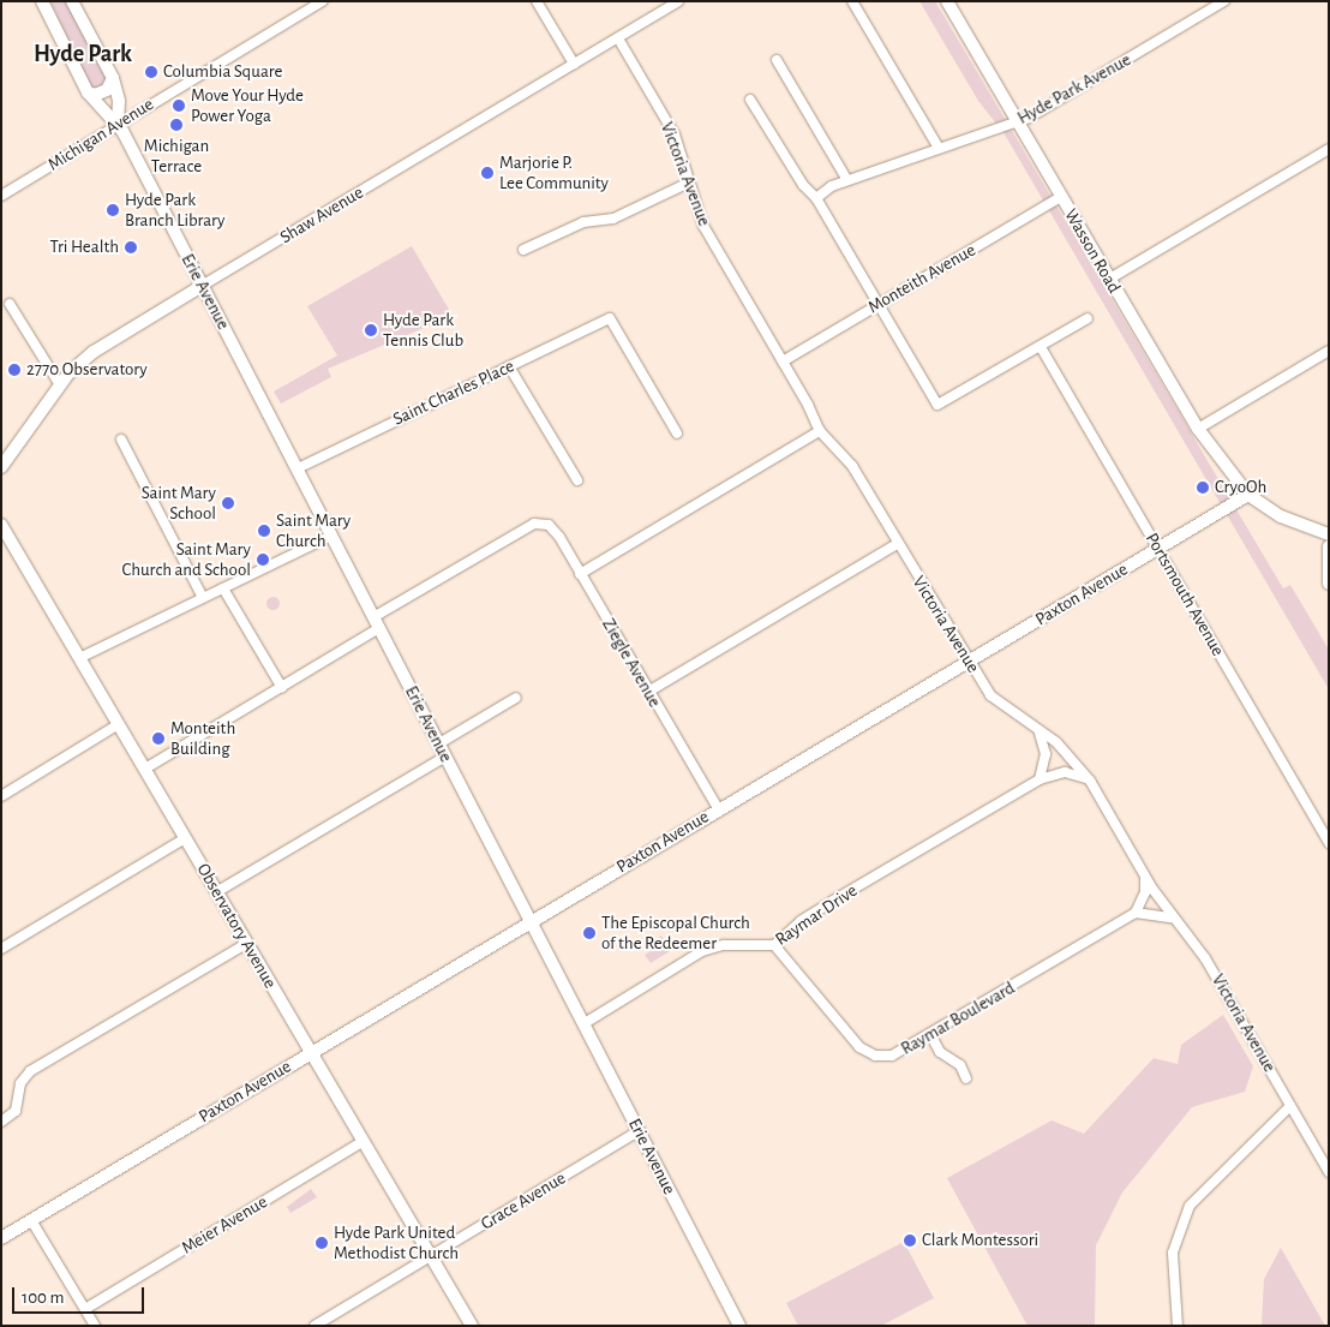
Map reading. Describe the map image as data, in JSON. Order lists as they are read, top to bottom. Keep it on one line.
{"streets":{"street":["Hyde Park Avenue","Michigan Avenue","Victoria Avenue","Shaw Avenue","Wasson Road","Monteith Avenue","Erie Avenue","Saint Charles Place","Paxton Avenue","Portsmouth Avenue","Ziegle Avenue","Raymar Drive","Observatory Avenue","Raymar Boulevard","Grace Avenue","Meier Avenue"]},"crossings":[["Hyde Park Avenue","Wasson Road"],["Michigan Avenue","Erie Avenue"],["Victoria Avenue","Shaw Avenue"],["Victoria Avenue","Monteith Avenue"],["Victoria Avenue","Paxton Avenue"],["Victoria Avenue","Raymar Drive"],["Shaw Avenue","Erie Avenue"],["Wasson Road","Monteith Avenue"],["Wasson Road","Paxton Avenue"],["Erie Avenue","Saint Charles Place"],["Erie Avenue","Paxton Avenue"],["Erie Avenue","Ziegle Avenue"],["Erie Avenue","Raymar Drive"],["Erie Avenue","Grace Avenue"],["Paxton Avenue","Portsmouth Avenue"],["Paxton Avenue","Ziegle Avenue"],["Paxton Avenue","Observatory Avenue"],["Raymar Drive","Raymar Boulevard"],["Observatory Avenue","Grace Avenue"],["Observatory Avenue","Meier Avenue"]],"districts":["Hyde Park"],"places":["Columbia Square","Move Your Hyde Power Yoga","Michigan Terrace","Marjorie P. Lee Community","Hyde Park Branch Library","Tri Health","Hyde Park Tennis Club","2770 Observatory","CryoOh","Saint Mary School","Saint Mary Church","Saint Mary Church and School","Monteith Building","The Episcopal Church of the Redeemer","Clark Montessori","Hyde Park United Methodist Church"],"scale_bar":"100 m"}
